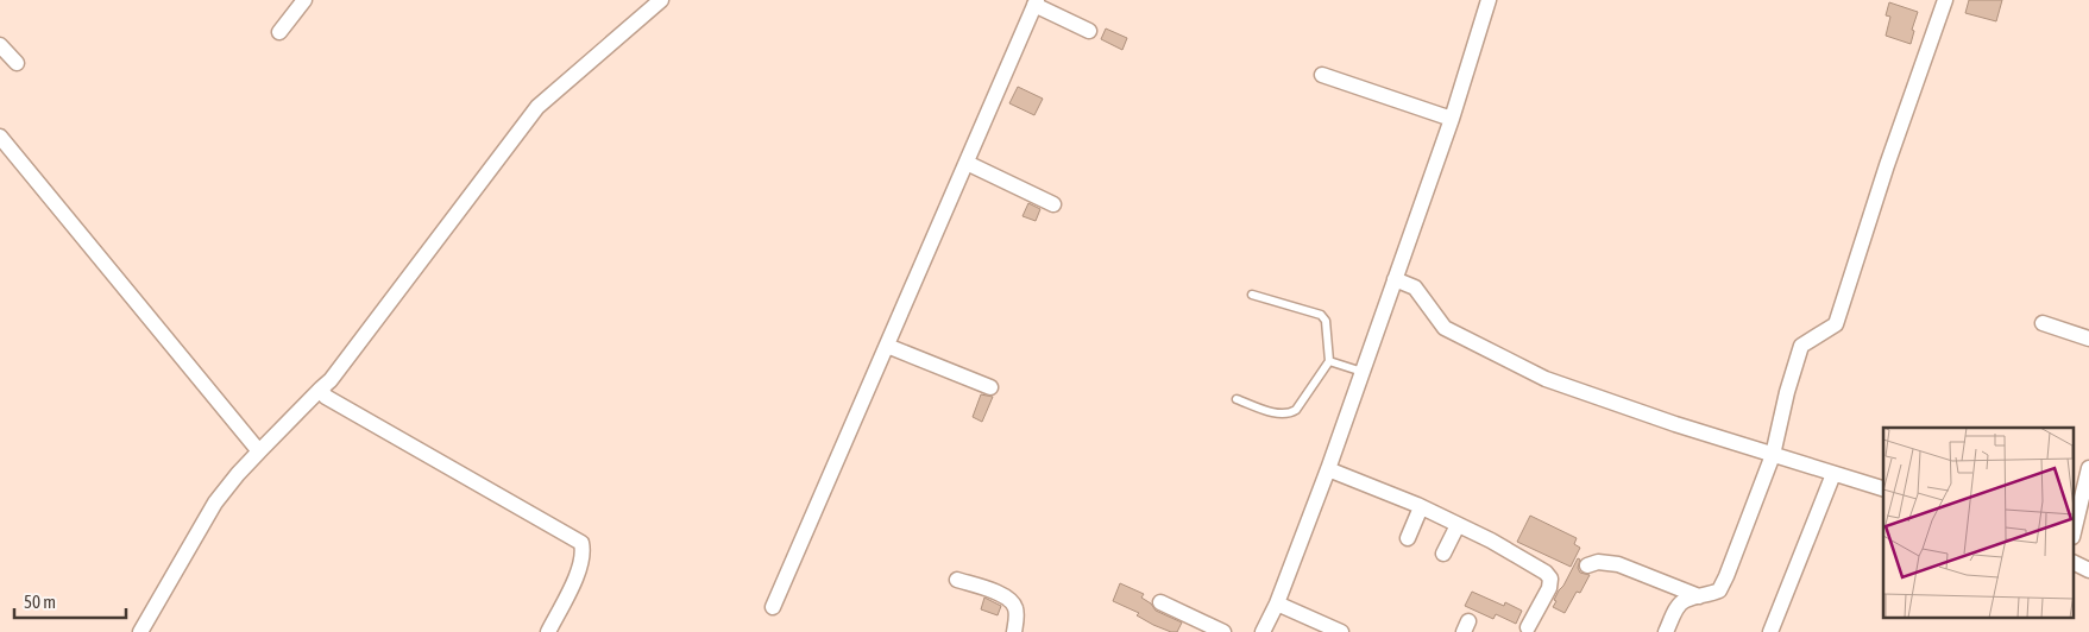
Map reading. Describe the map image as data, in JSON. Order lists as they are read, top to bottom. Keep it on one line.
{"scale_bar":"50 m"}
